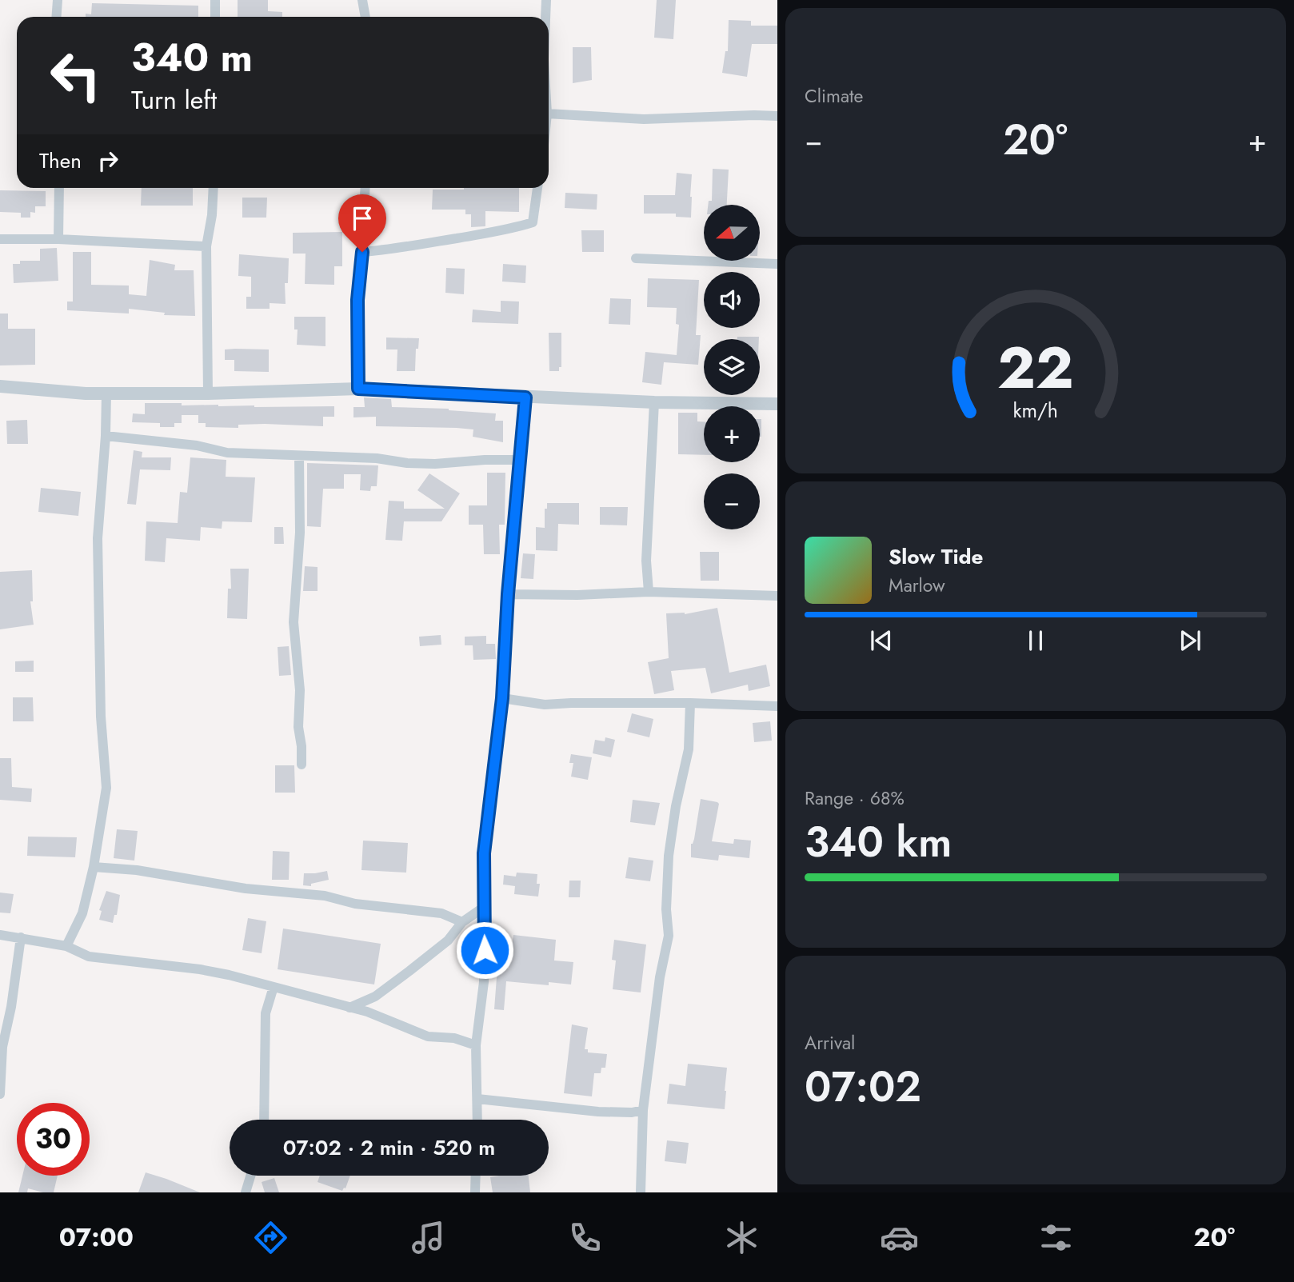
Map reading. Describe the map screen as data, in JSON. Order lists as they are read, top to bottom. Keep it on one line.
{"north":"left","page":{"tile":["Climate",["Range · 68%","340 km"],["Arrival","07:02"]],"turn":["340 m","Turn left"],"heat":["−","20°","+"],"then":"Then","map_buttons":["+","−"],"song":["Slow Tide","Marlow"],"limit":"30","trip":"07:02 · 2 min · 520 m","tabs":["07:00","20°"],"gauge":["22","km/h"]}}
